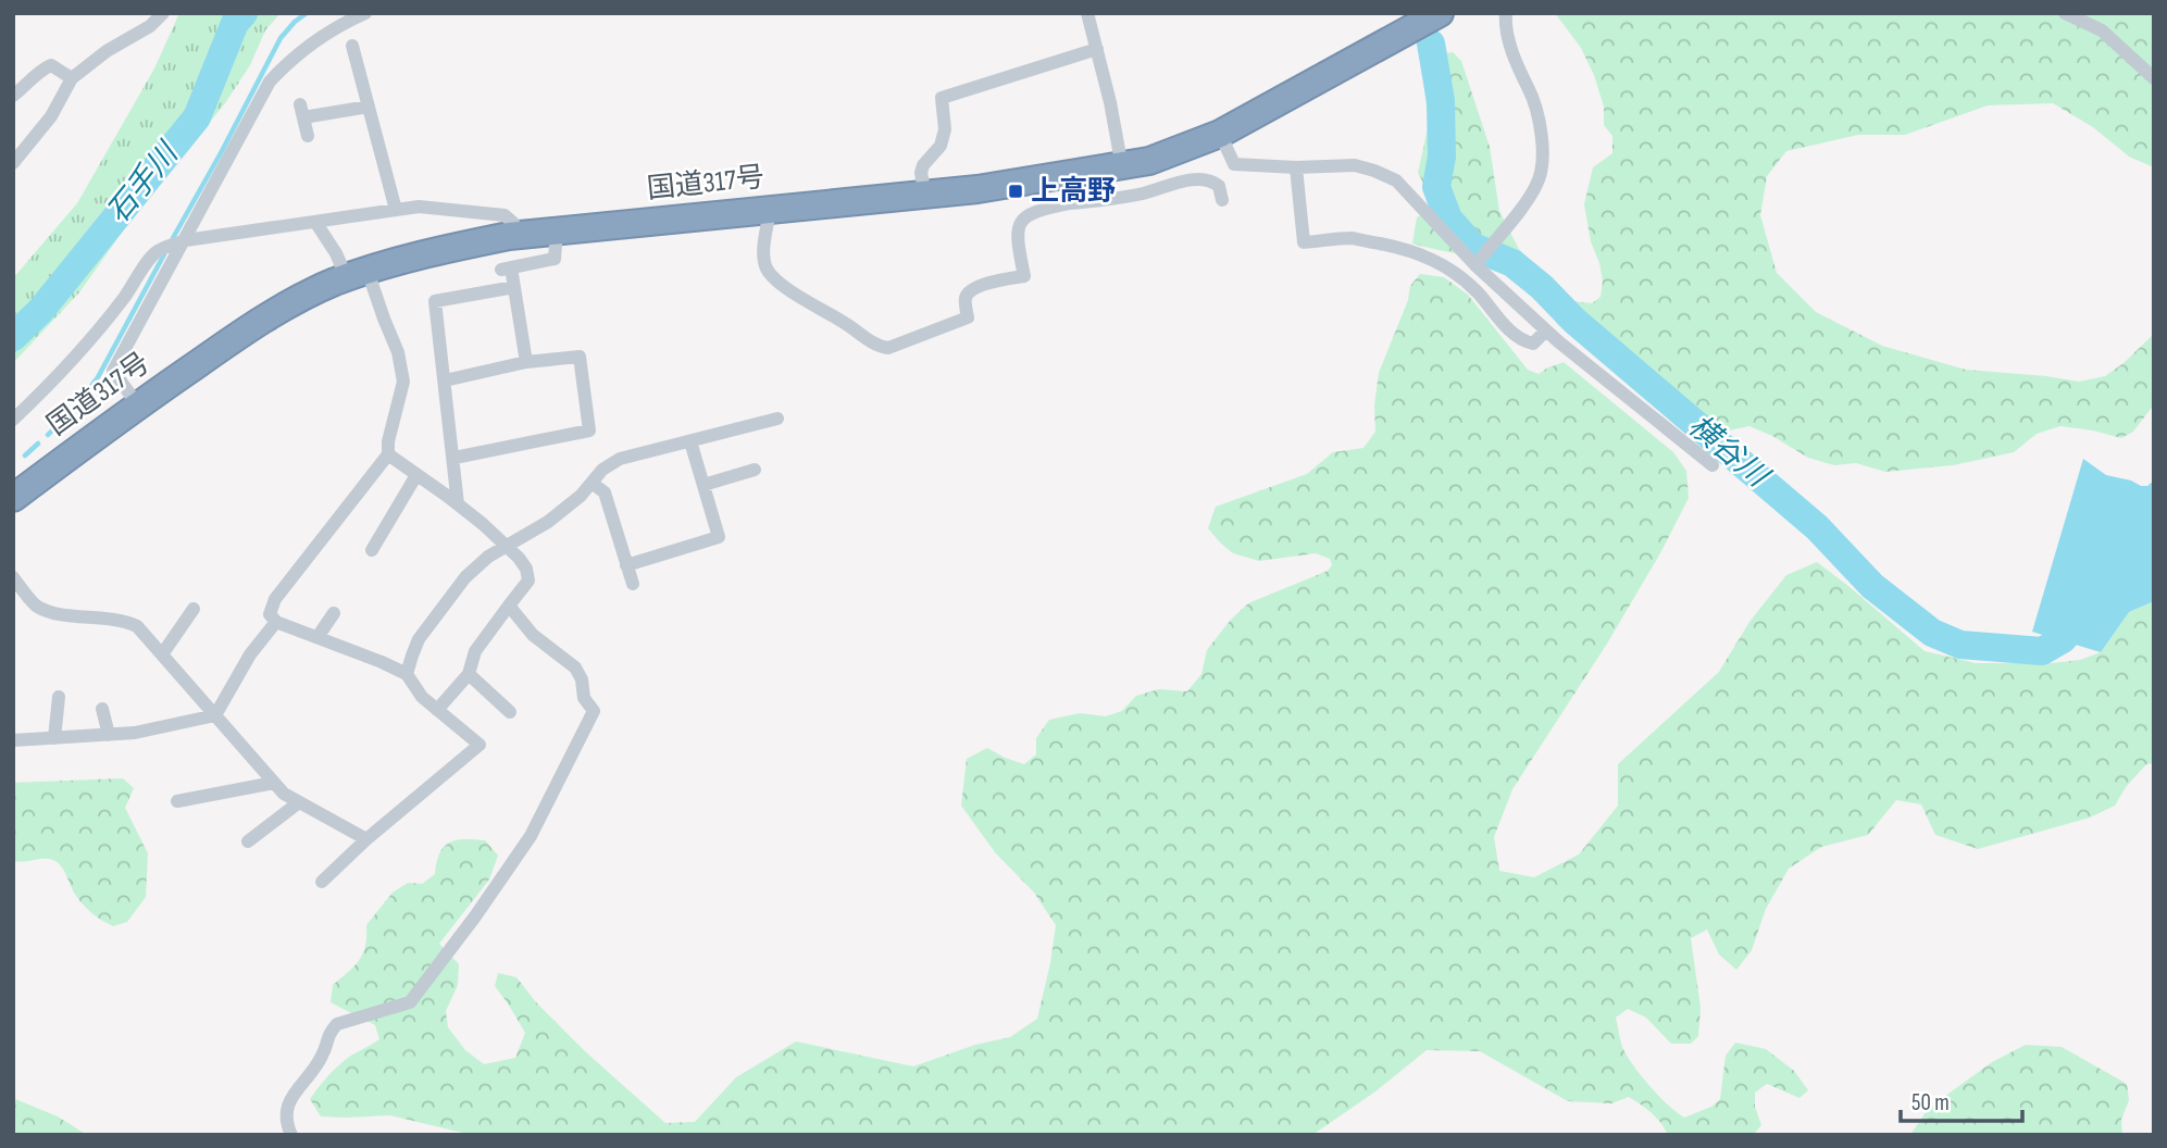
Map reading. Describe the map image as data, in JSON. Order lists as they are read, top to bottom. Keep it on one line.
{"streets":{"highway":["国道317号"]},"water":["石手川","横谷川"],"places":{"transit":["上高野"]},"scale_bar":"50 m"}
